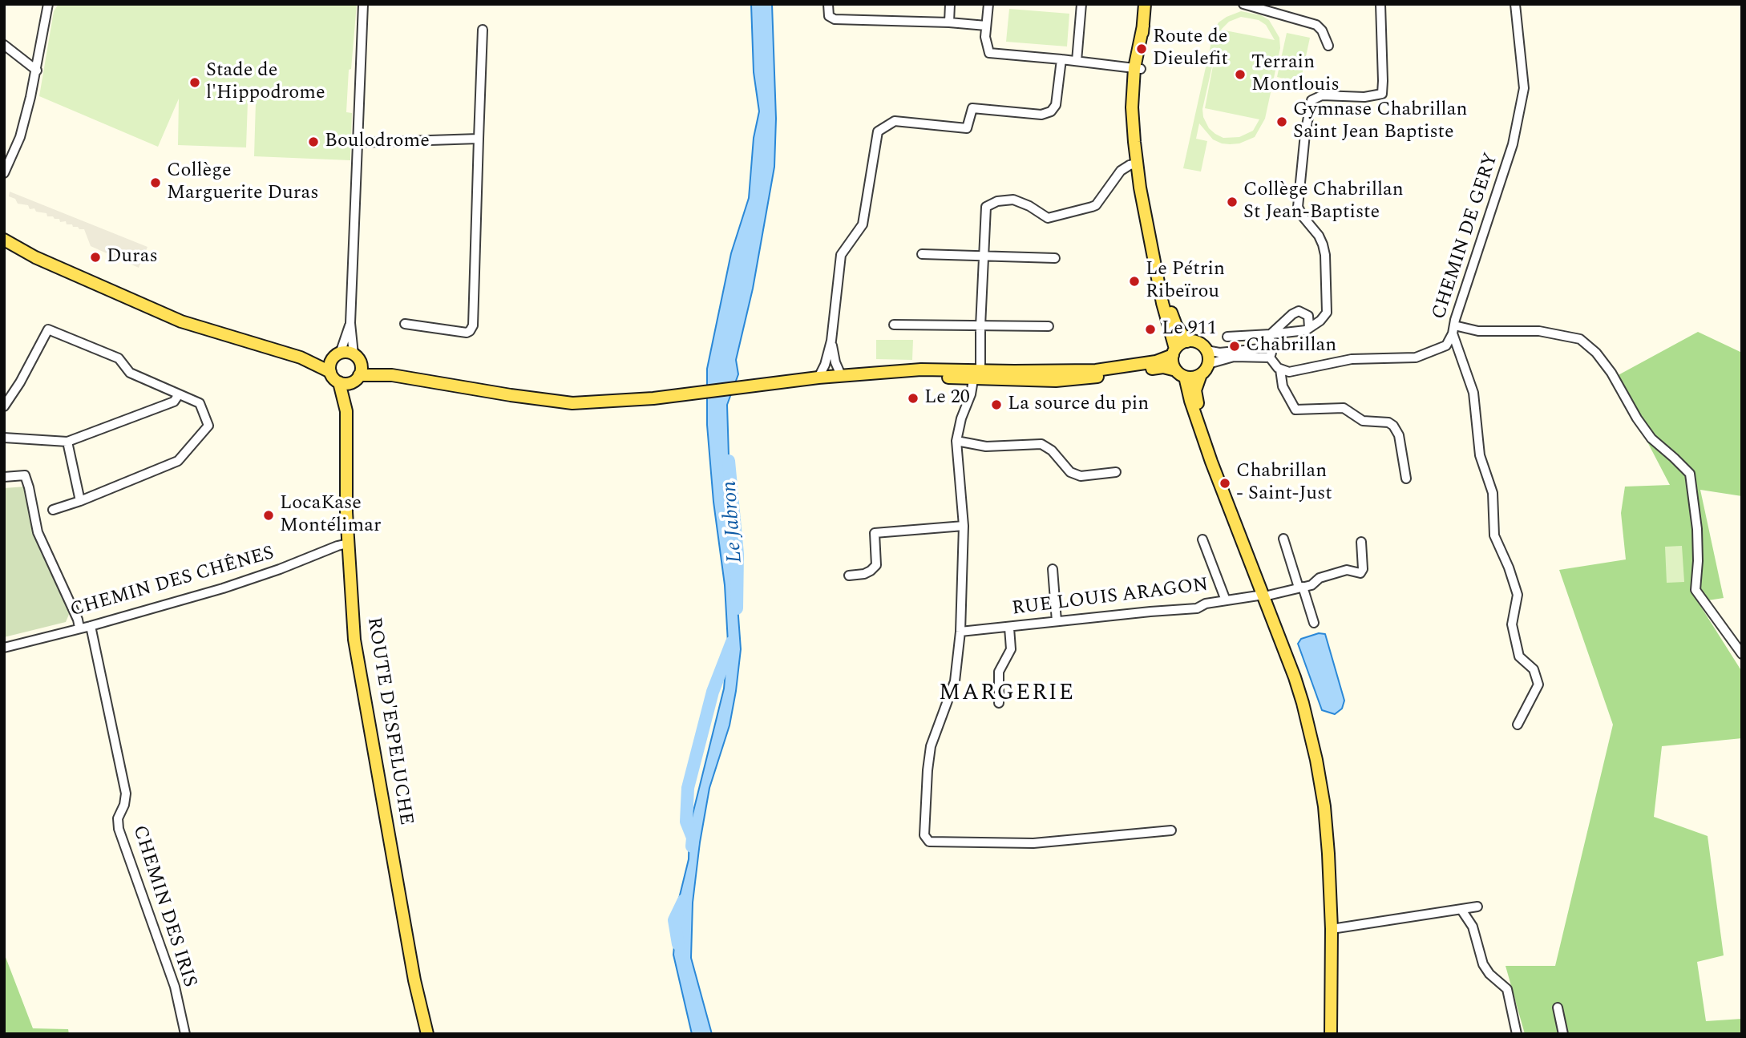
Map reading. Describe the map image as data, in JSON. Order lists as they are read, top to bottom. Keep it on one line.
{"streets":{"main road":["ROUTE D'ESPELUCHE"],"street":["CHEMIN DE GERY","CHEMIN DES CHÊNES","RUE LOUIS ARAGON","CHEMIN DES IRIS"]},"crossings":[["CHEMIN DES CHÊNES","ROUTE D'ESPELUCHE"],["CHEMIN DES CHÊNES","CHEMIN DES IRIS"]],"districts":["MARGERIE"],"water":["Le Jabron"],"places":["Route de Dieulefit","Terrain Montlouis","Stade de l'Hippodrome","Gymnase Chabrillan Saint Jean Baptiste","Boulodrome","Collège Marguerite Duras","Collège Chabrillan St Jean-Baptiste","Duras","Le Pétrin Ribeïrou","Le 911","Chabrillan","Le 20","La source du pin","Chabrillan - Saint-Just","LocaKase Montélimar"]}
